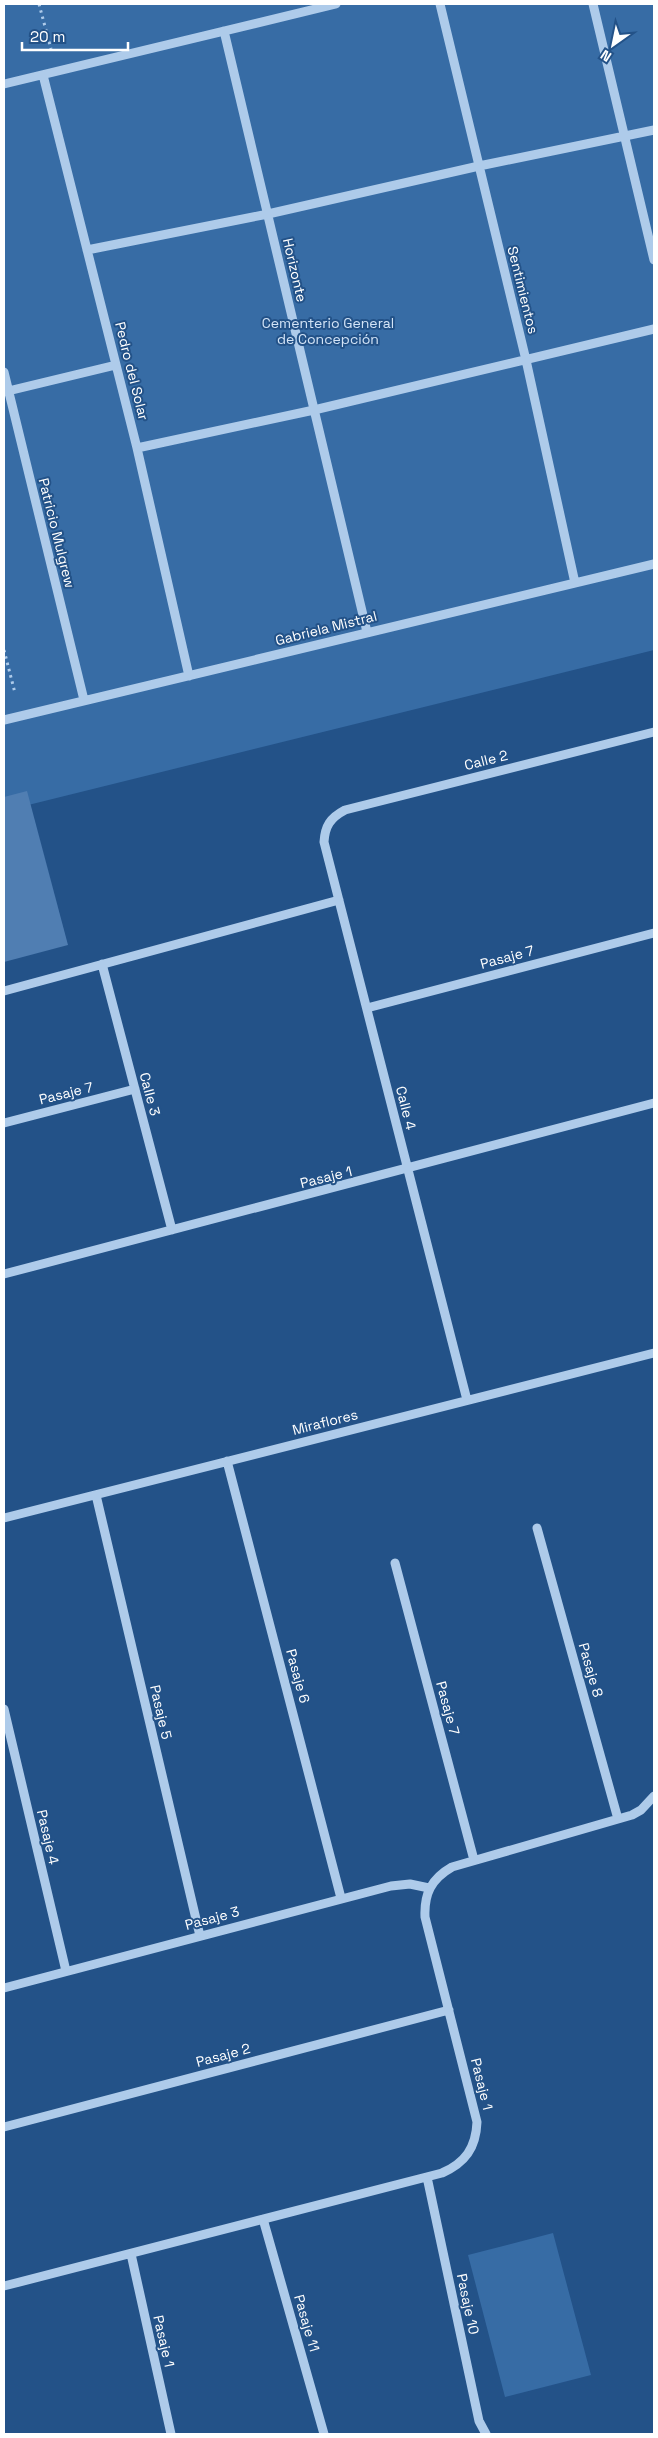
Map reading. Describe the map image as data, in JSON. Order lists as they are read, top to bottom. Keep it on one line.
{"streets":{"street":["Horizonte","Sentimientos","Pedro del Solar","Patricio Mulgrew","Gabriela Mistral","Calle 2","Pasaje 7","Calle 3","Calle 4","Pasaje 1","Miraflores","Pasaje 8","Pasaje 6","Pasaje 5","Pasaje 4","Pasaje 3","Pasaje 2","Pasaje 10","Pasaje 11"]},"crossings":[["Horizonte","Gabriela Mistral"],["Sentimientos","Gabriela Mistral"],["Pedro del Solar","Gabriela Mistral"],["Patricio Mulgrew","Gabriela Mistral"],["Calle 2","Calle 4"],["Pasaje 7","Calle 3"],["Pasaje 7","Calle 4"],["Calle 3","Pasaje 1"],["Calle 4","Pasaje 1"],["Calle 4","Miraflores"],["Pasaje 1","Pasaje 3"],["Pasaje 1","Pasaje 2"],["Pasaje 1","Pasaje 10"],["Pasaje 1","Pasaje 11"],["Miraflores","Pasaje 6"],["Miraflores","Pasaje 5"],["Pasaje 6","Pasaje 3"],["Pasaje 5","Pasaje 3"],["Pasaje 4","Pasaje 3"]],"parks":["Cementerio General de Concepción"],"scale_bar":"20 m","north":"bottom left"}
